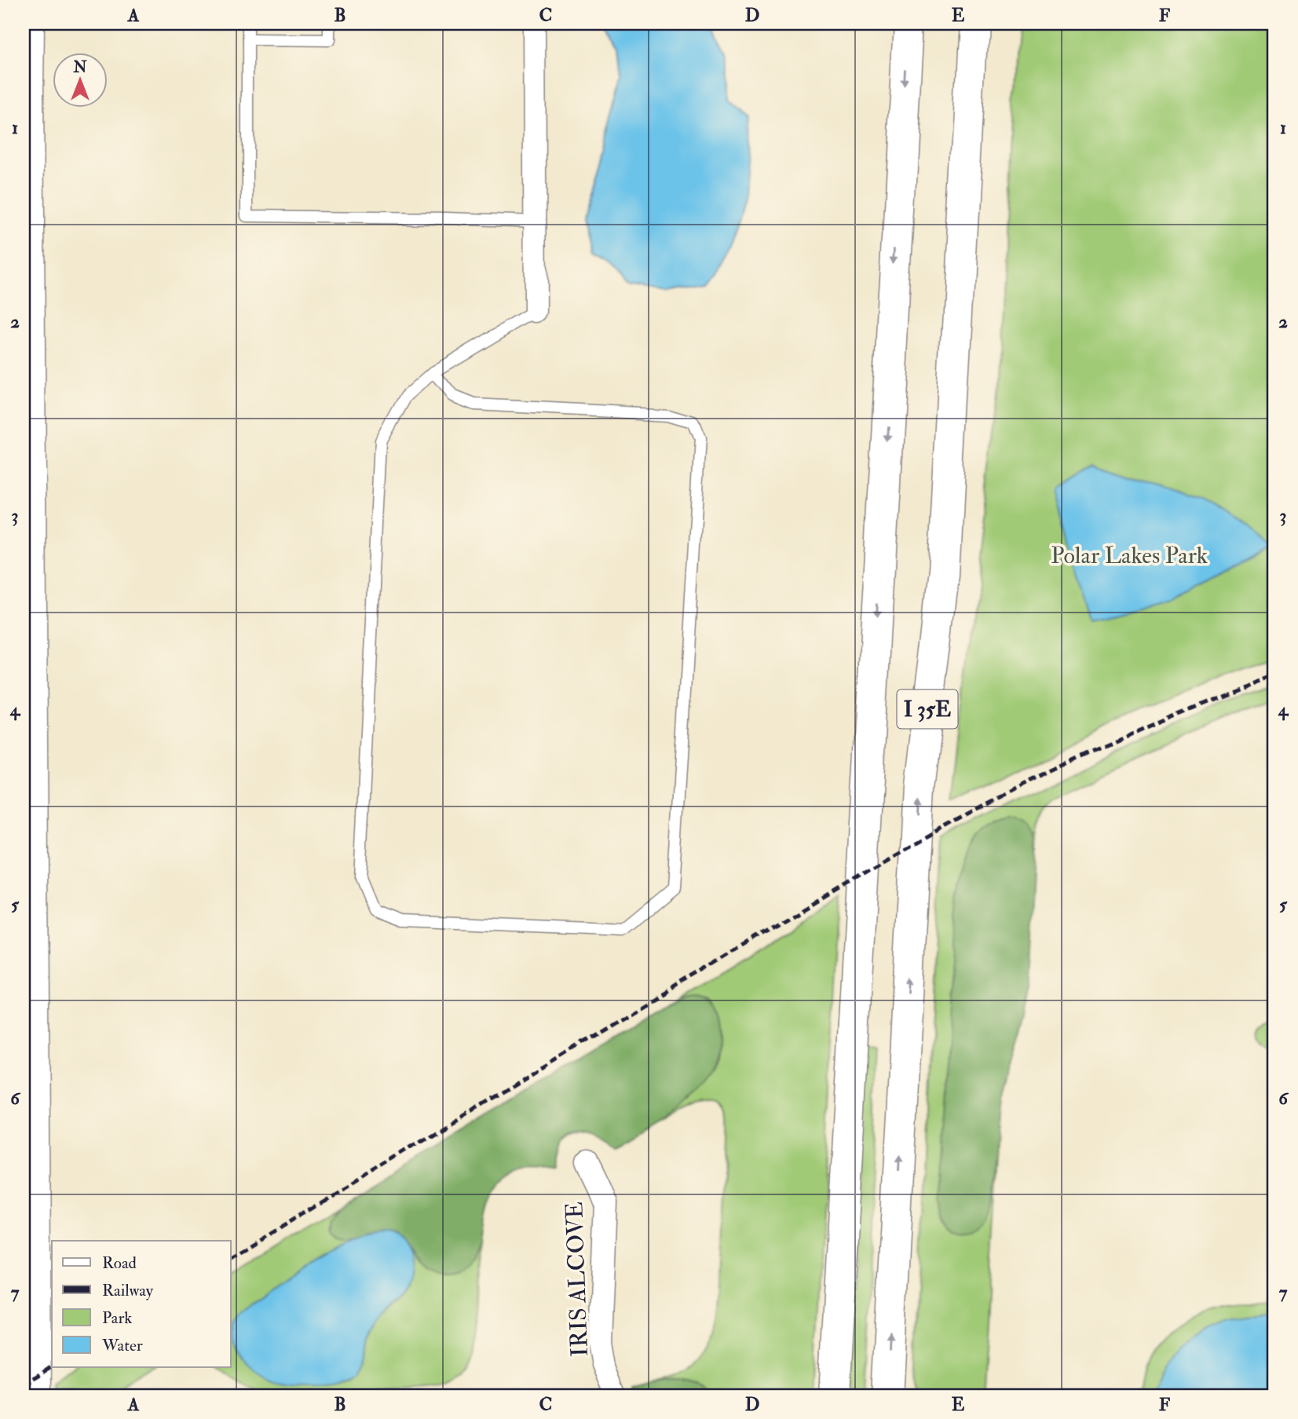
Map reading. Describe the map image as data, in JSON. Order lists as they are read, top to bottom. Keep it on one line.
{"streets":{"main road":["I 35E"],"street":["IRIS ALCOVE"]},"parks":["Polar Lakes Park"],"legend":["Road","Railway","Park","Water"],"north":"top","grid":{"columns":["A","B","C","D","E","F"],"rows":["1","2","3","4","5","6","7"]}}
